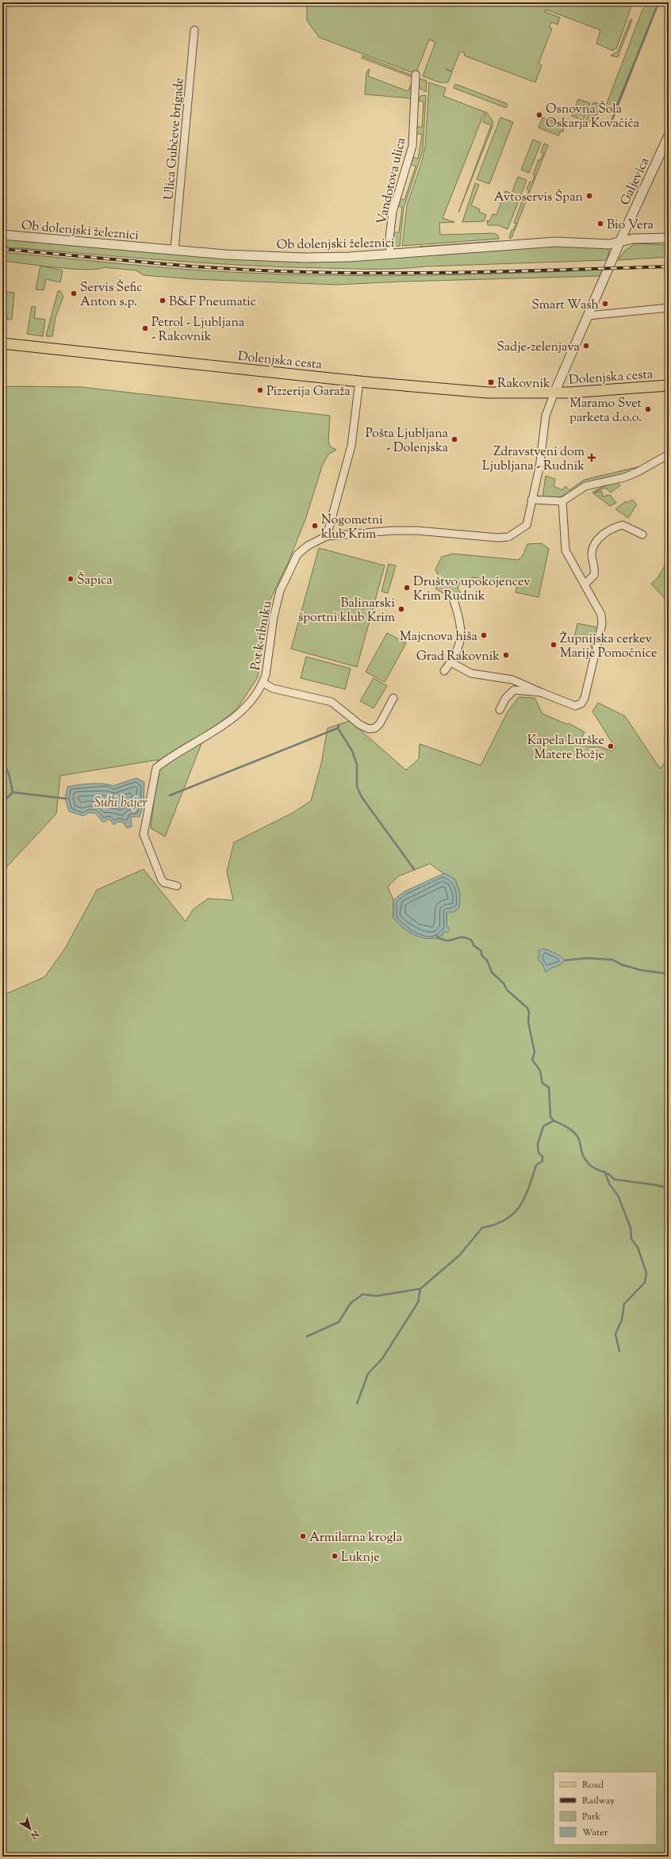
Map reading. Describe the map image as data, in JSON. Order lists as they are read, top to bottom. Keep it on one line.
{"streets":{"main road":["Dolenjska cesta"],"street":["Ulica Gubčeve brigade","Vandotova ulica","Galjevica","Ob dolenjski železnici","Pot k ribniku"]},"crossings":[["Ulica Gubčeve brigade","Ob dolenjski železnici"],["Vandotova ulica","Ob dolenjski železnici"],["Galjevica","Ob dolenjski železnici"],["Galjevica","Dolenjska cesta"],["Dolenjska cesta","Pot k ribniku"]],"water":["Suhi bajer"],"places":{"other":["Osnovna Šola Oskarja Kovačiča","Avtoservis Špan","Bio Vera","Servis Šefic Anton s.p.","B&F Pneumatic","Smart Wash","Petrol - Ljubljana - Rakovnik","Sadje-zelenjava","Pizzerija Garaža","Maramo Svet parketa d.o.o.","Pošta Ljubljana - Dolenjska","Nogometni klub Krim","Šapica","Društvo upokojencev Krim Rudnik","Balinarski športni klub Krim","Majcnova hiša","Župnijska cerkev Marije Pomočnice","Grad Rakovnik","Kapela Lurške Matere Božje","Armilarna krogla","Luknje"],"transit":["Rakovnik"],"health":["Zdravstveni dom Ljubljana - Rudnik"]},"legend":["Road","Railway","Park","Water"],"north":"bottom right"}
